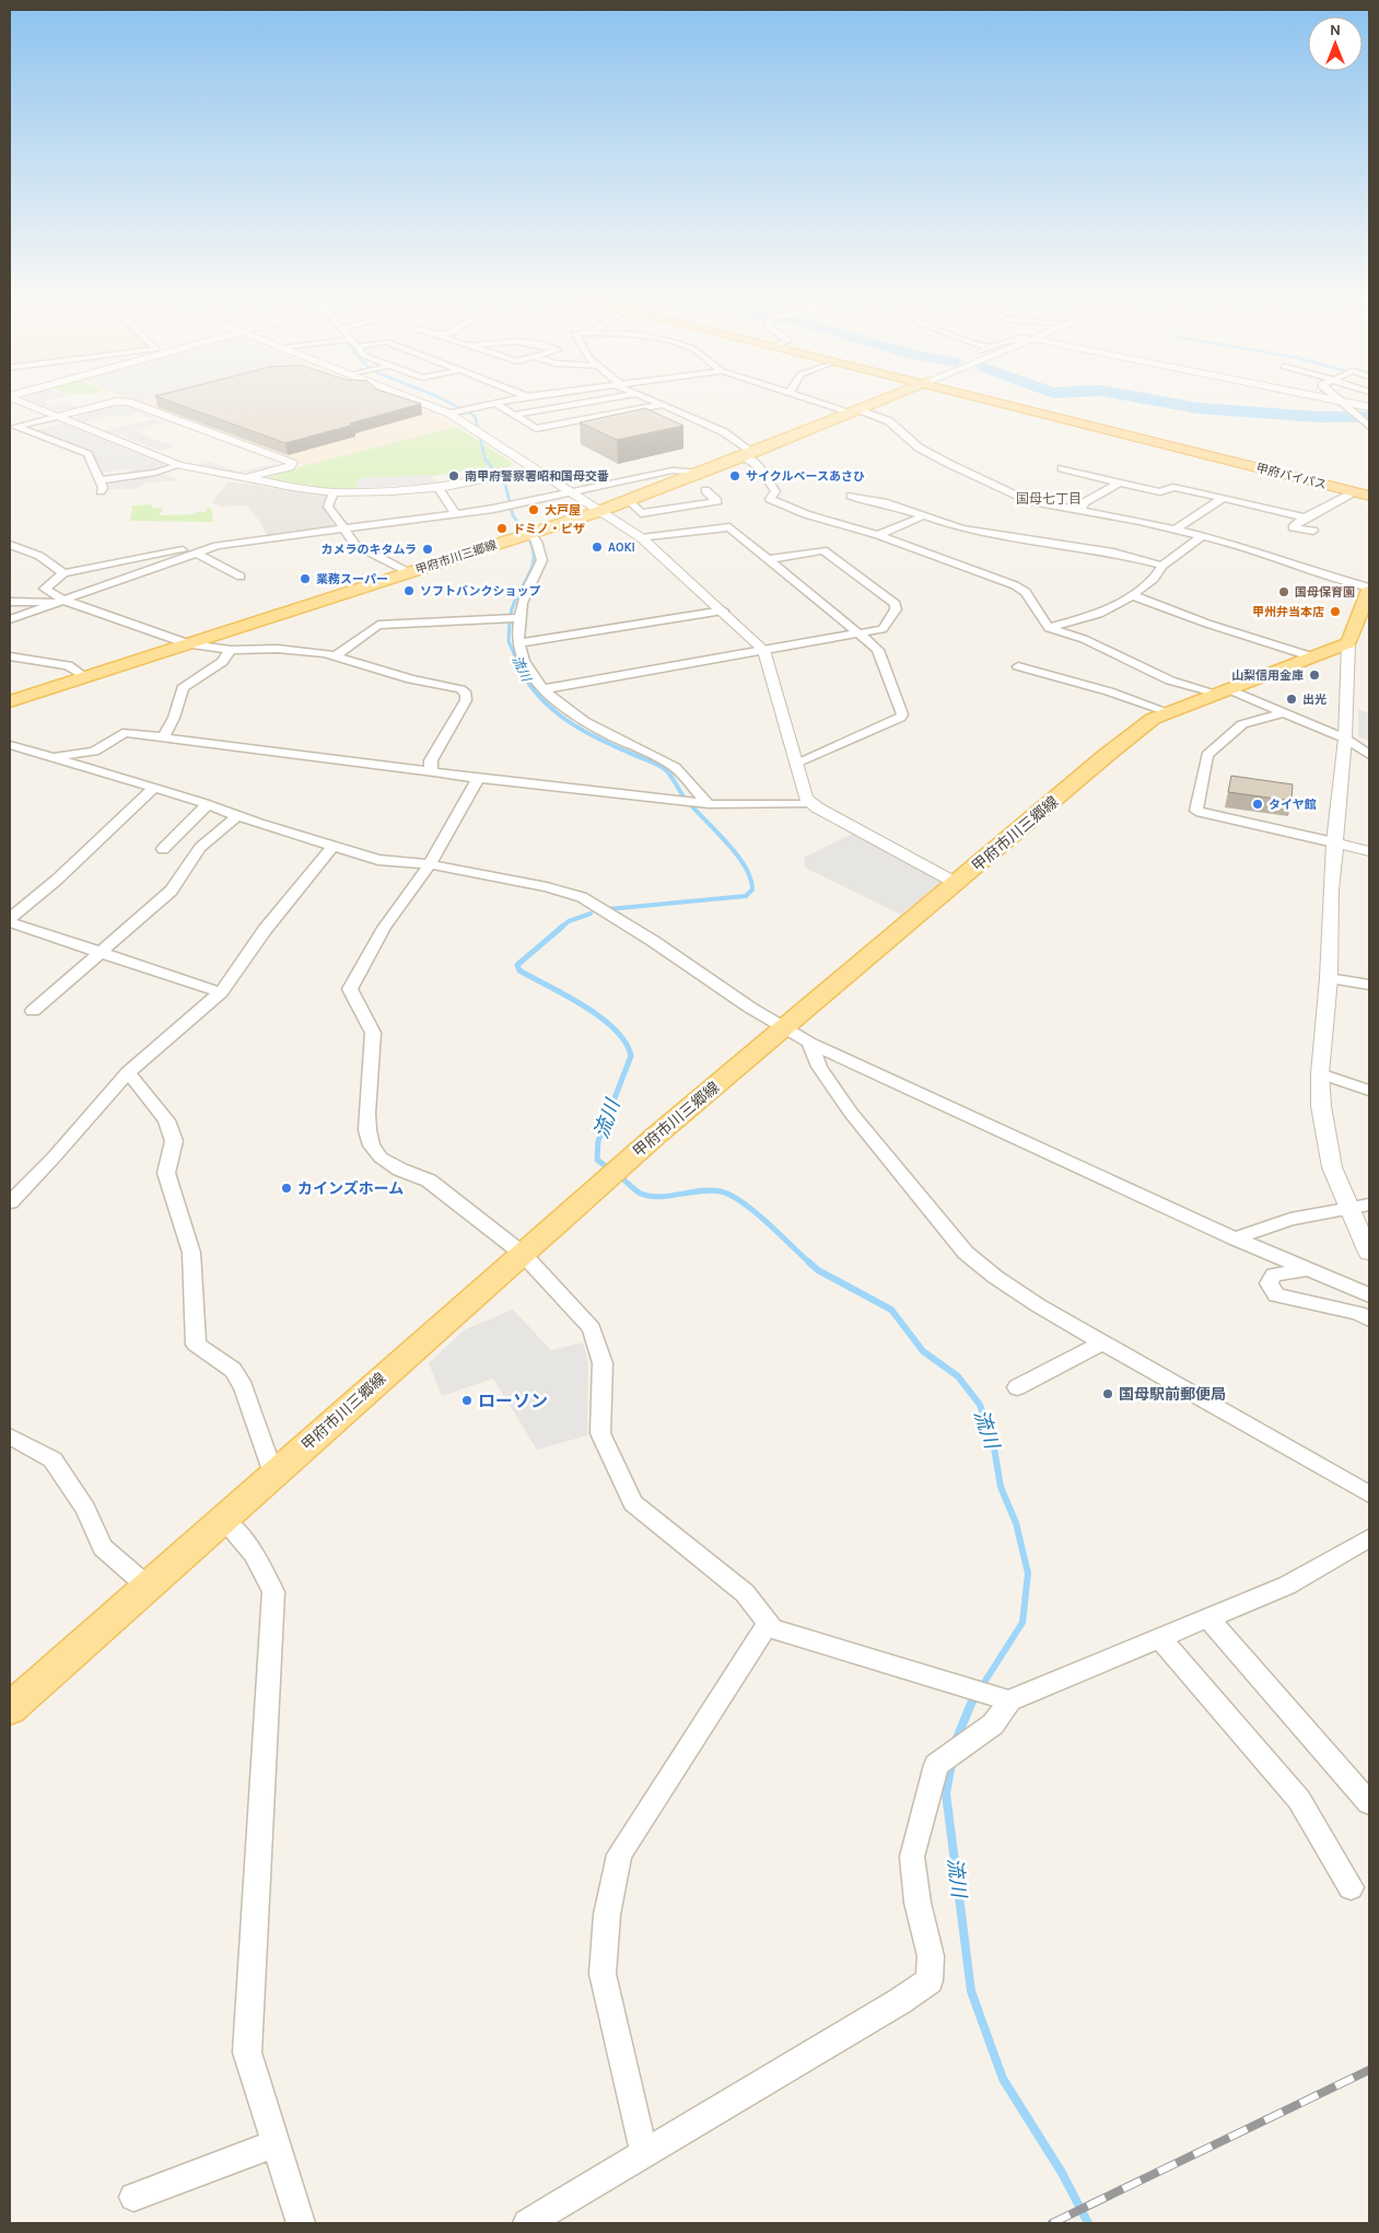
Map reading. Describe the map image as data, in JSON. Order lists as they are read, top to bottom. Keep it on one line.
{"streets":{"highway":["甲府バイパス"],"main road":["甲府市川三郷線"]},"districts":["国母七丁目"],"water":["流川"],"places":["南甲府警察署昭和国母交番","サイクルベースあさひ","大戸屋","ドミノ・ピザ","AOKI","カメラのキタムラ","業務スーパー","ソフトバンクショップ","国母保育園","甲州弁当本店","山梨信用金庫","出光","タイヤ館","カインズホーム","国母駅前郵便局","ローソン"],"north":"top"}
